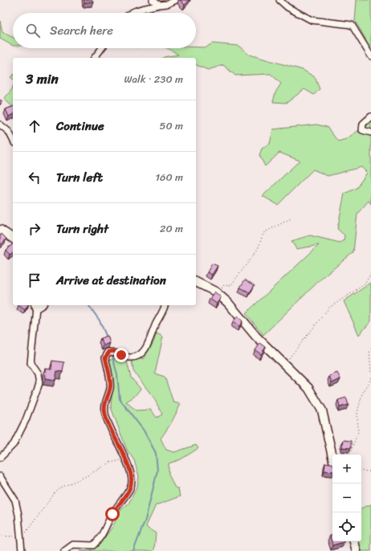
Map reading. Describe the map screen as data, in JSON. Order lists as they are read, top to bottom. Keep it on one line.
{"page":{"search":"Search here","heading":["3 min","Walk · 230 m"],"list":[["Continue","50 m"],["Turn left","160 m"],["Turn right","20 m"],"Arrive at destination"],"map_buttons":["+","−"]}}
